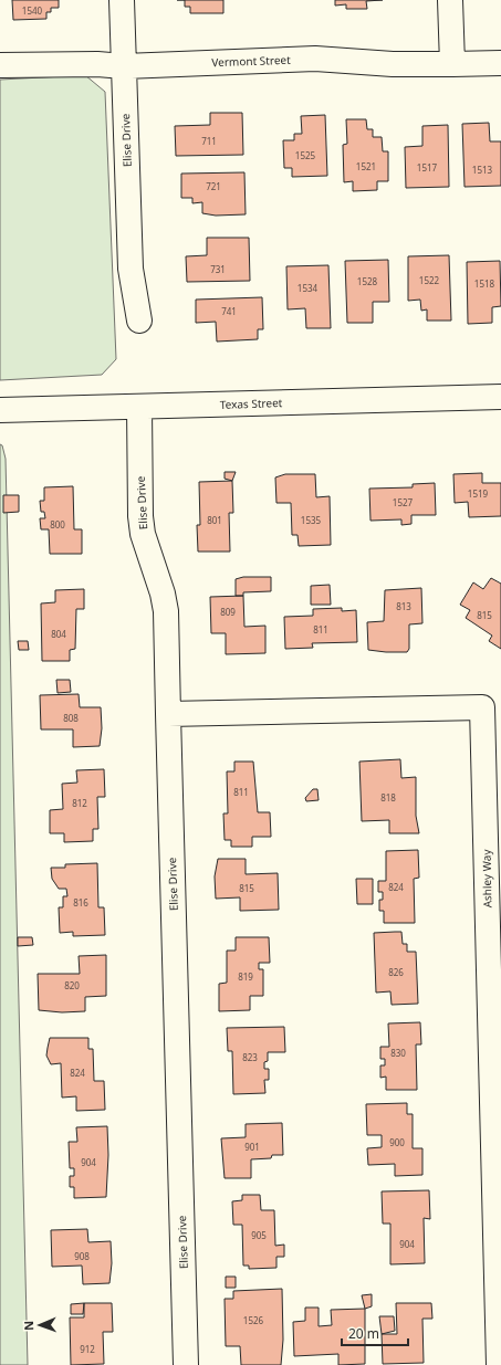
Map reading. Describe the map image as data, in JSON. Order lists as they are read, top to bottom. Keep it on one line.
{"streets":{"street":["Vermont Street","Elise Drive","Texas Street","Ashley Way"]},"crossings":[["Vermont Street","Elise Drive"],["Elise Drive","Texas Street"],["Elise Drive","Ashley Way"]],"house_numbers":["1540","711","1525","1521","1517","1513","721","731","1522","1528","1518","1534","741","1519","1527","801","1535","800","813","809","815","811","804","808","811","818","812","824","815","816","826","819","820","830","823","824","900","901","904","905","904","908","1526","912"],"scale_bar":"20 m","north":"left"}
